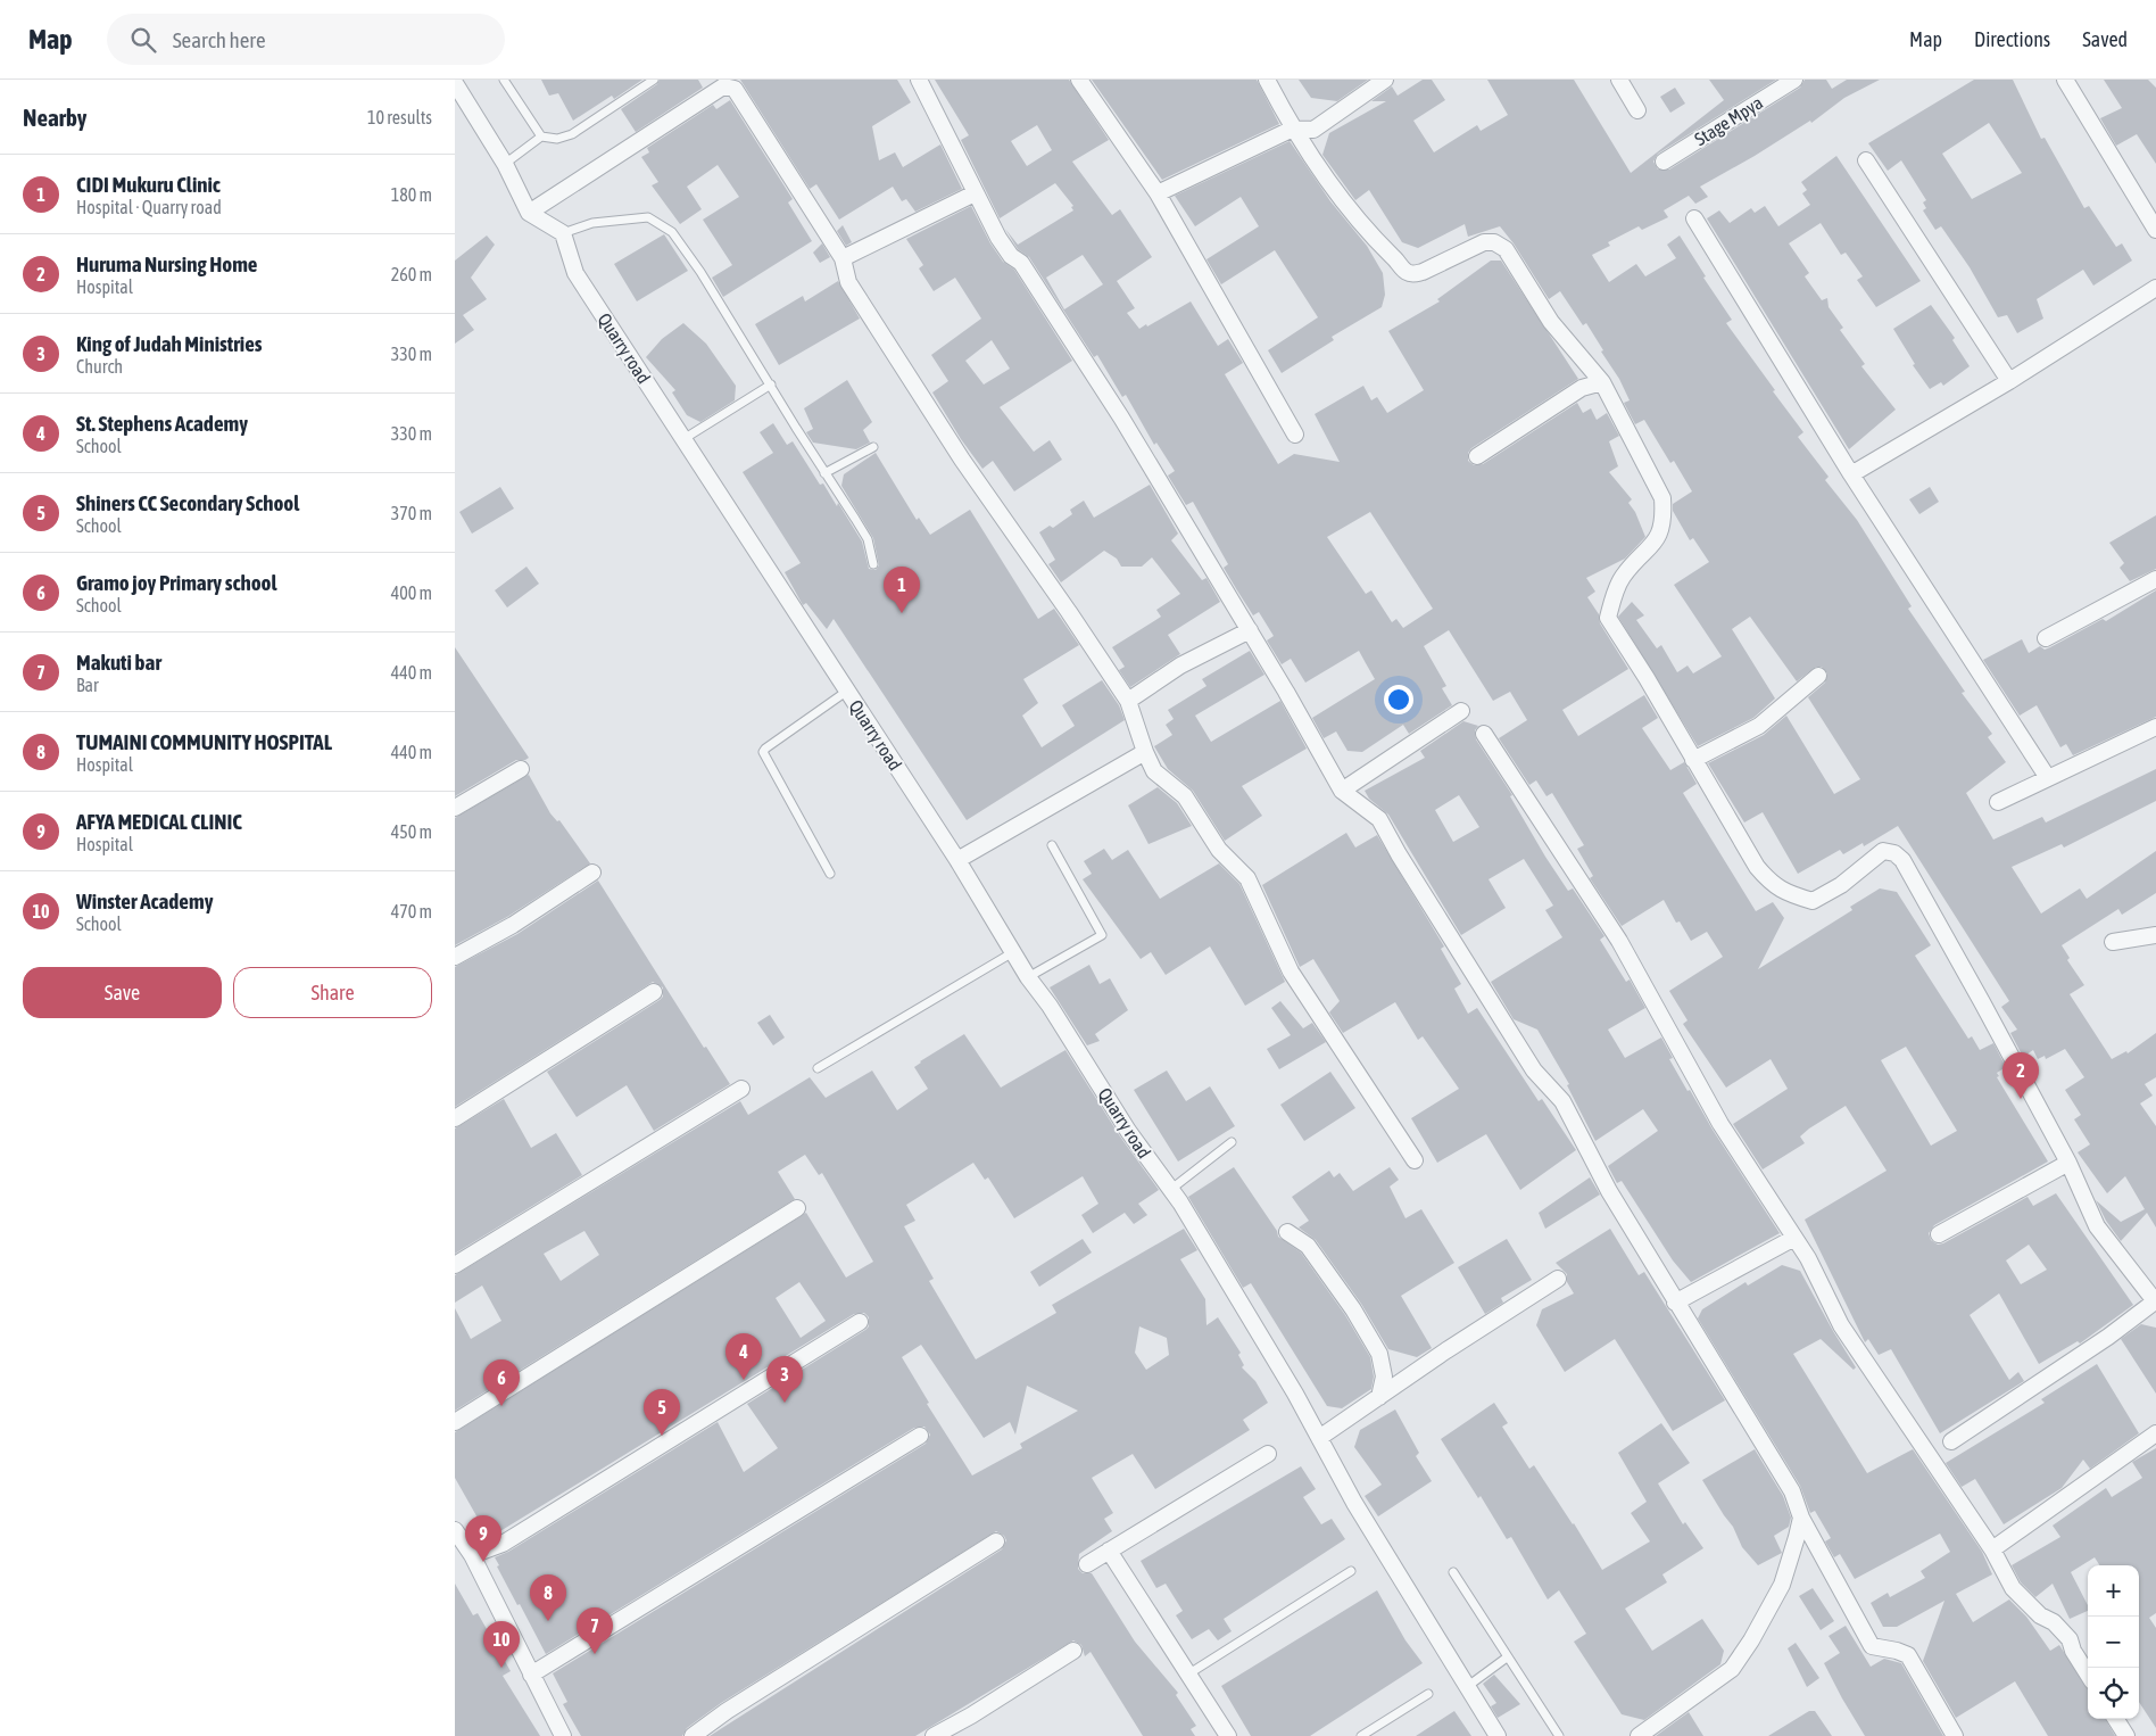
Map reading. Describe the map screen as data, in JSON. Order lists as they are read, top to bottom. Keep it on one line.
{"streets":{"street":["Stage Mpya","Quarry road"]},"page":{"header":"Map","search":"Search here","nav":["Map","Directions","Saved"],"heading":["Nearby","10 results"],"list":[{"mark":"1","name":"CIDI Mukuru Clinic","note":"Hospital · Quarry road","value":"180 m"},{"mark":"2","name":"Huruma Nursing Home","note":"Hospital","value":"260 m"},{"mark":"3","name":"King of Judah Ministries","note":"Church","value":"330 m"},{"mark":"4","name":"St. Stephens Academy","note":"School","value":"330 m"},{"mark":"5","name":"Shiners CC Secondary School","note":"School","value":"370 m"},{"mark":"6","name":"Gramo joy Primary school","note":"School","value":"400 m"},{"mark":"7","name":"Makuti bar","note":"Bar","value":"440 m"},{"mark":"8","name":"TUMAINI COMMUNITY HOSPITAL","note":"Hospital","value":"440 m"},{"mark":"9","name":"AFYA MEDICAL CLINIC","note":"Hospital","value":"450 m"},{"mark":"10","name":"Winster Academy","note":"School","value":"470 m"}],"pins":["1","2","4","3","6","5","9","8","7","10"],"buttons":["Save","Share"],"map_buttons":["+","−"]}}
